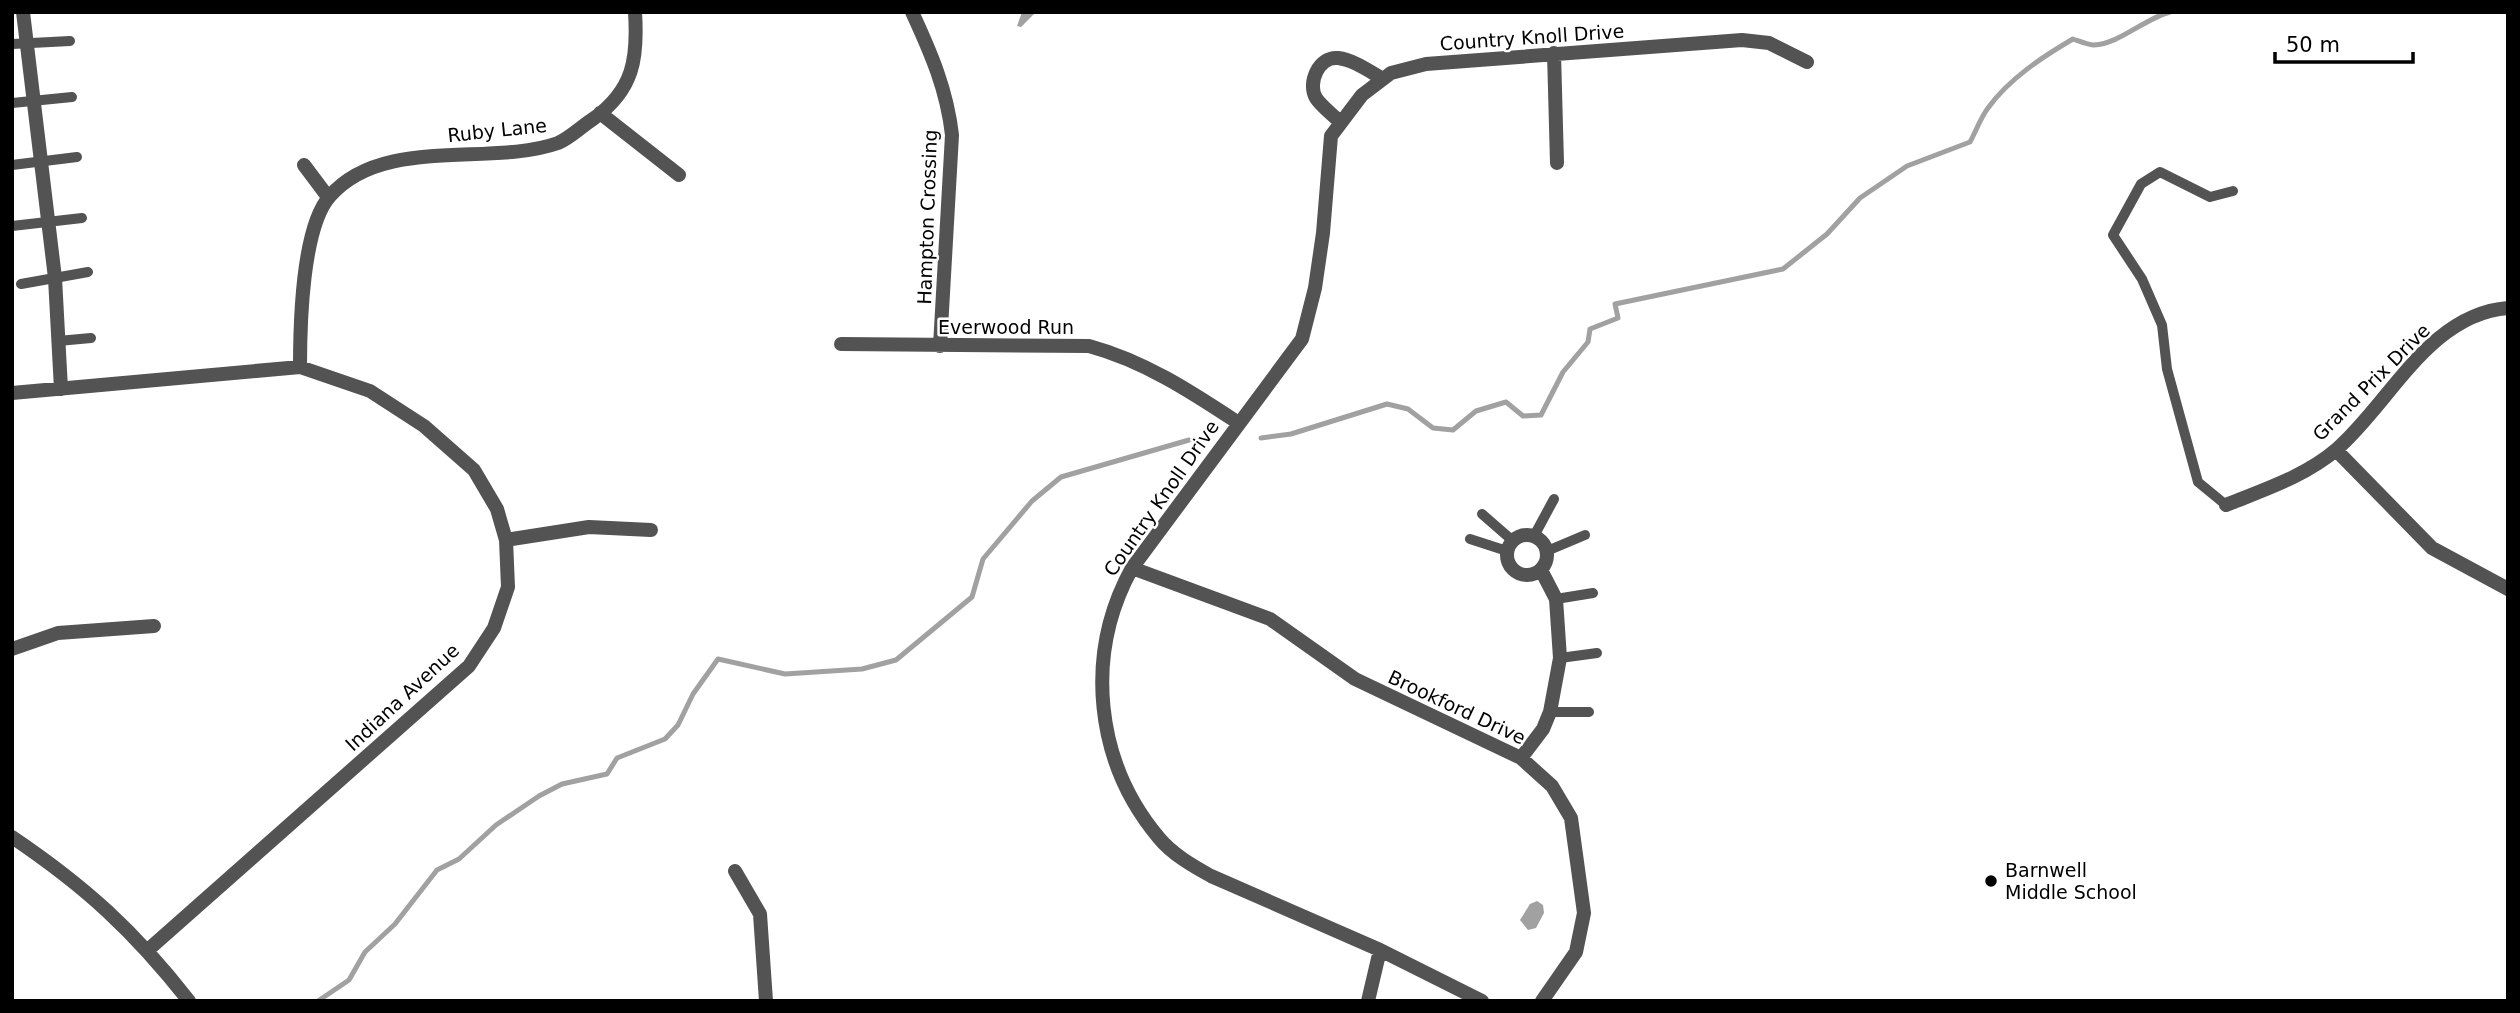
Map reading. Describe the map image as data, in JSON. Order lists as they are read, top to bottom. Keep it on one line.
{"streets":{"street":["Country Knoll Drive","Ruby Lane","Hampton Crossing","Everwood Run","Grand Prix Drive","Indiana Avenue","Brookford Drive"]},"crossings":[["Country Knoll Drive","Everwood Run"],["Country Knoll Drive","Brookford Drive"],["Hampton Crossing","Everwood Run"]],"places":["Barnwell Middle School"],"scale_bar":"50 m"}
